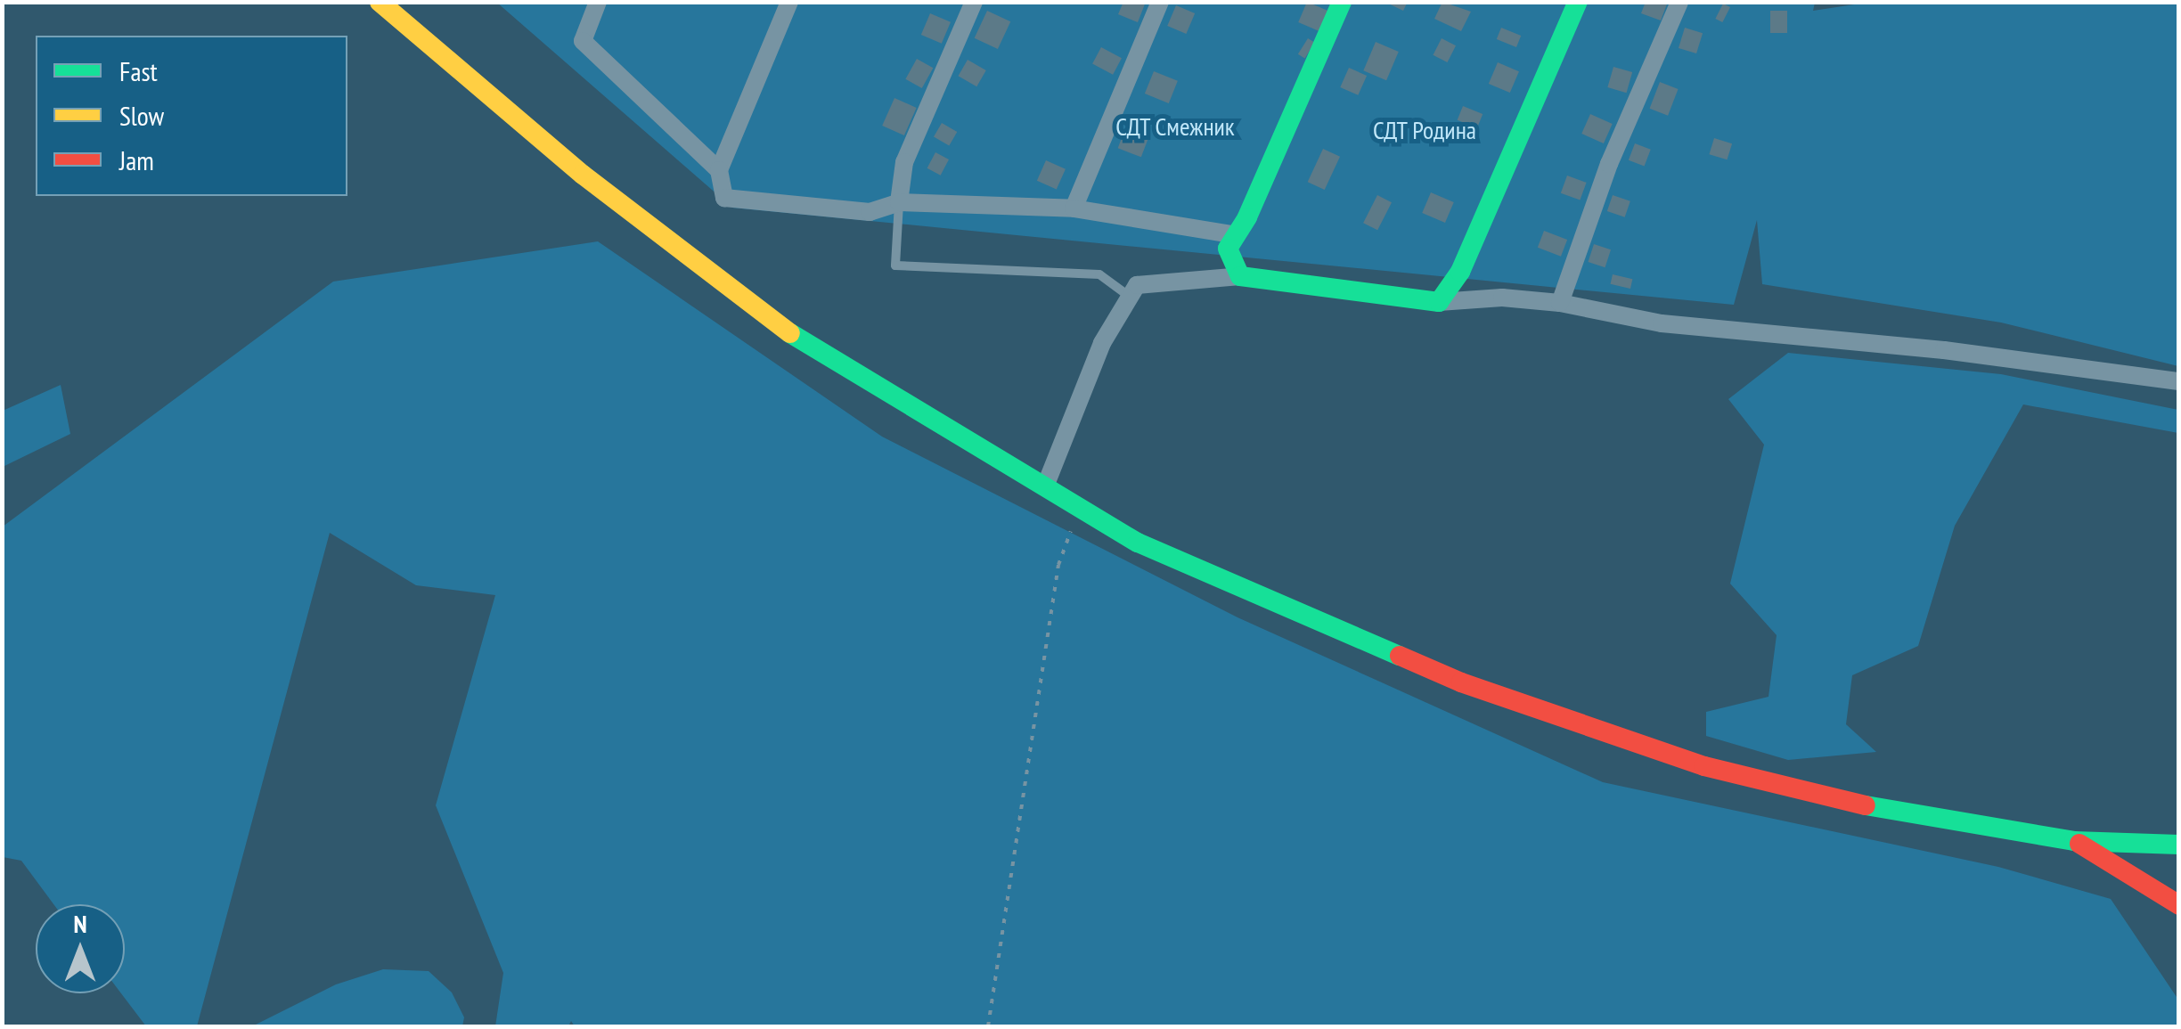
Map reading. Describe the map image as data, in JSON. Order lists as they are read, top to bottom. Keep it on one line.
{"parks":["СДТ Смежник","СДТ Родина"],"legend":["Fast","Slow","Jam"],"north":"top"}
